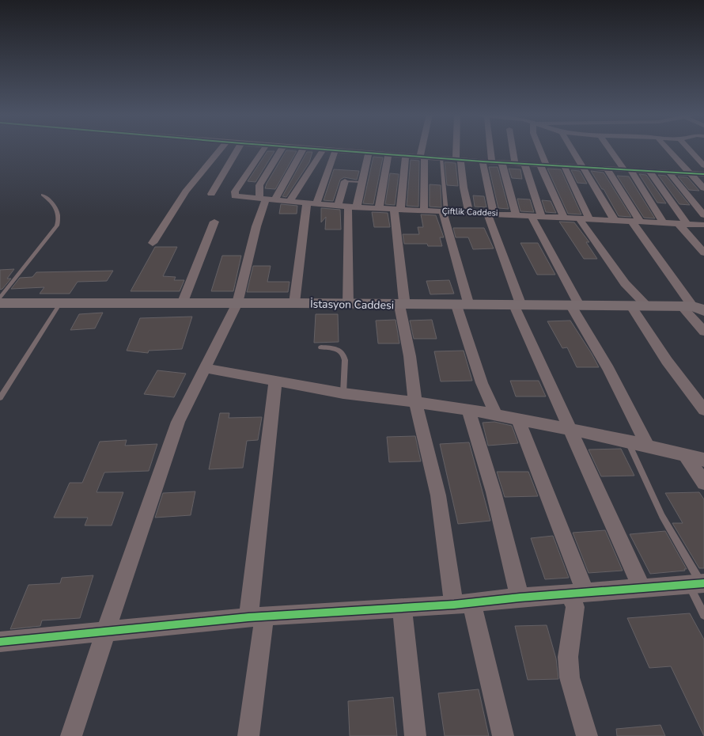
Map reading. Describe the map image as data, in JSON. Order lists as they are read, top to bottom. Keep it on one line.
{"streets":{"main road":["İstasyon Caddesi"],"street":["Çiftlik Caddesi"]}}
